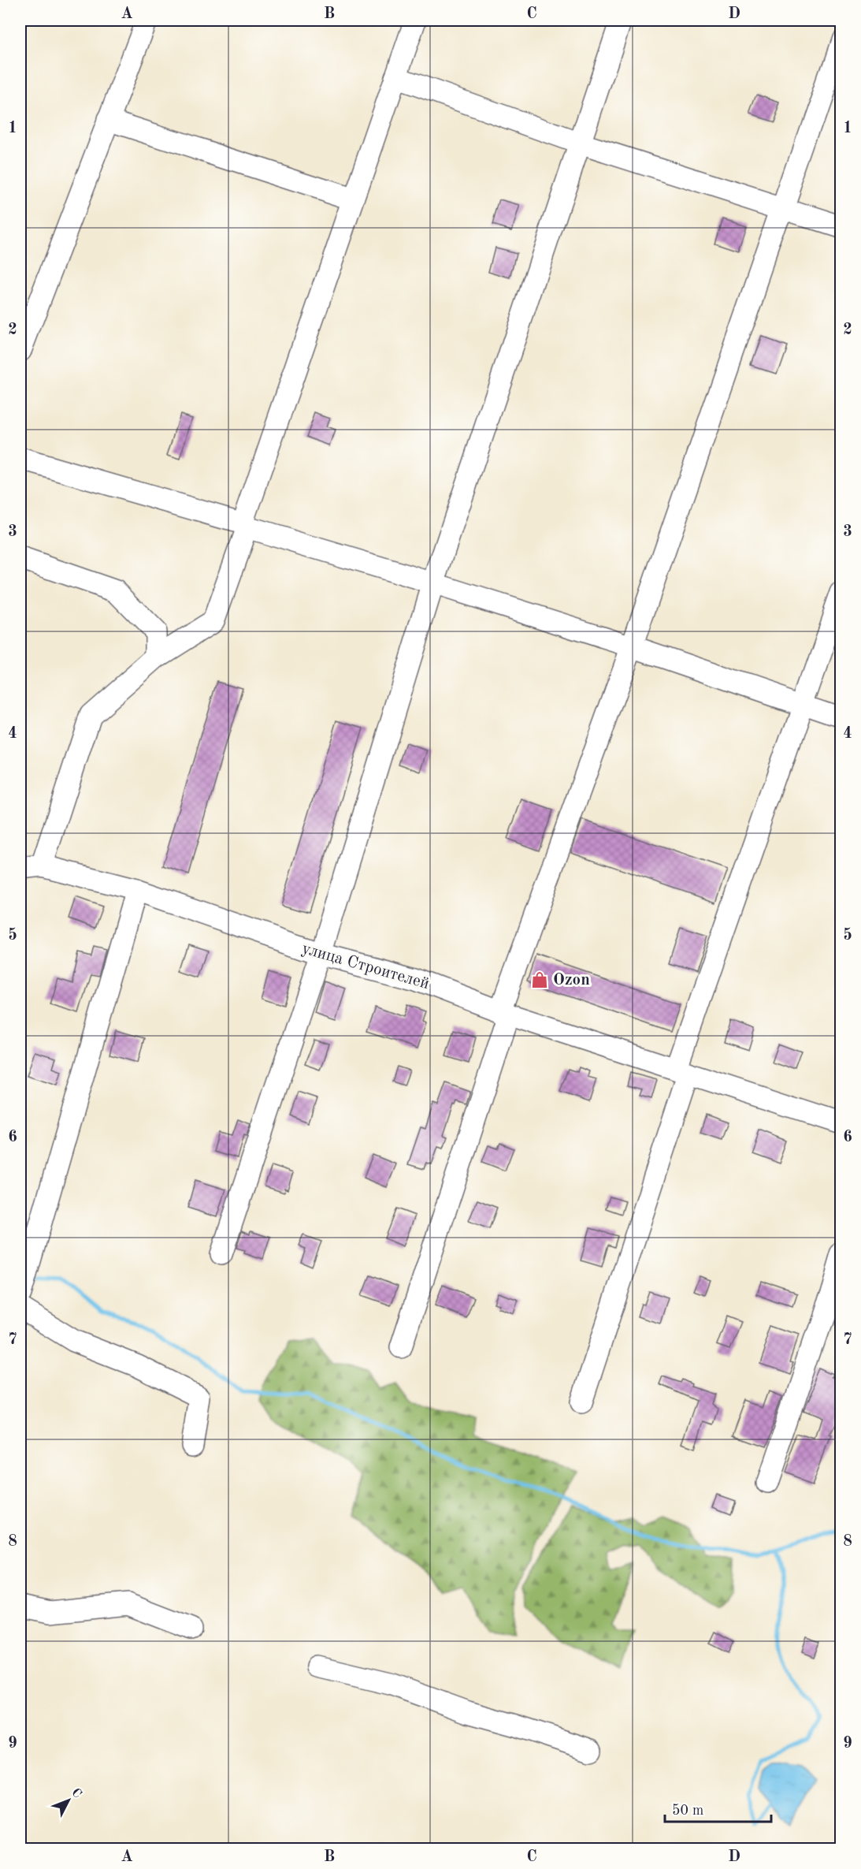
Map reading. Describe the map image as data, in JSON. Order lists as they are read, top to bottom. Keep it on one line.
{"streets":{"street":["улица Строителей"]},"places":{"shop":["Ozon"]},"scale_bar":"50 m","north":"top right","grid":{"columns":["A","B","C","D"],"rows":["1","2","3","4","5","6","7","8","9"]}}
